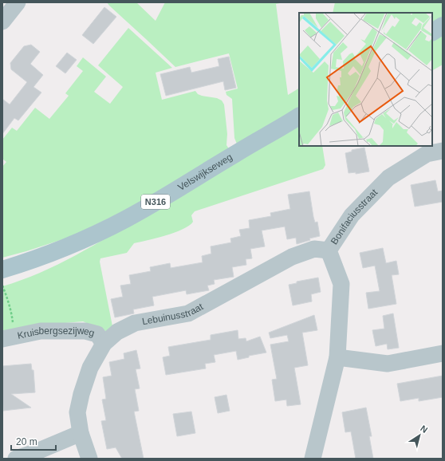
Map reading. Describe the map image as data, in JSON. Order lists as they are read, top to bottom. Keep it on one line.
{"streets":{"main road":["Velswijkseweg","N316"],"street":["Bonifaciusstraat","Lebuinusstraat","Kruisbergsezijweg"]},"crossings":[["Bonifaciusstraat","Lebuinusstraat"],["Lebuinusstraat","Kruisbergsezijweg"]],"scale_bar":"20 m","north":"top right"}
